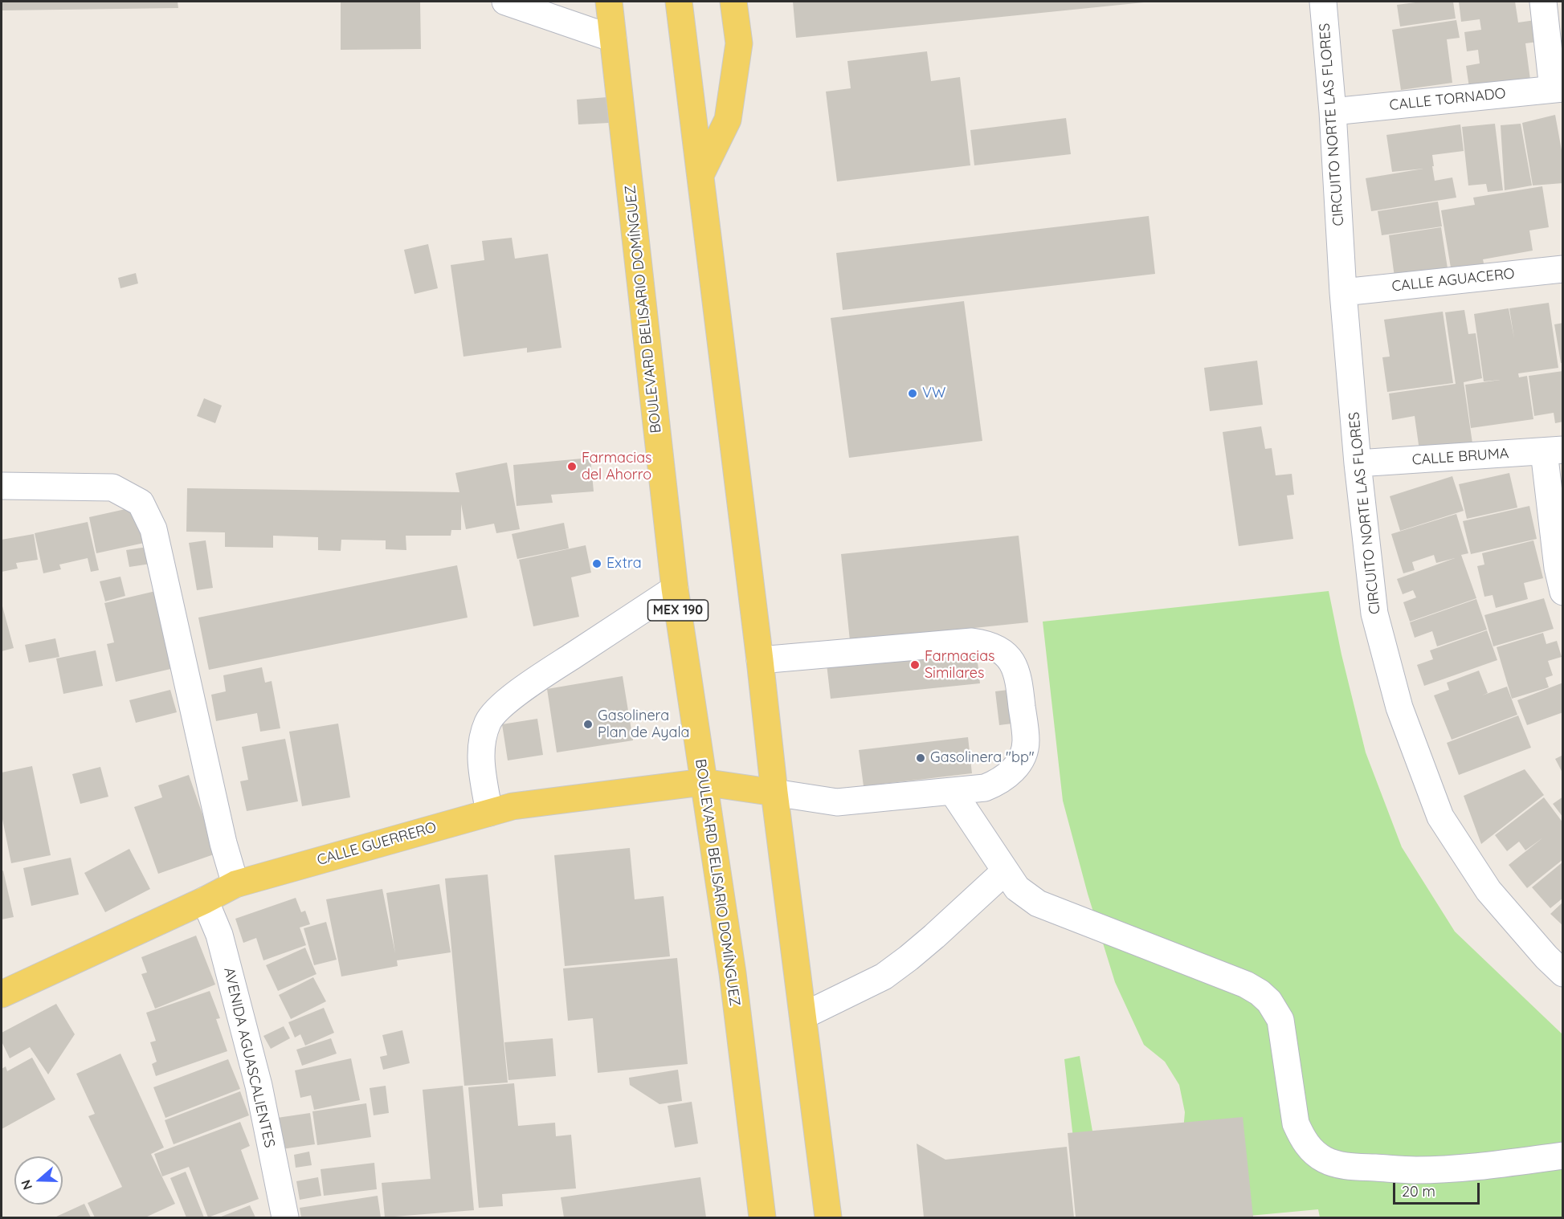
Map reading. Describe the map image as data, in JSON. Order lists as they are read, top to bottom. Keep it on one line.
{"streets":{"main road":["BOULEVARD BELISARIO DOMÍNGUEZ","MEX 190","CALLE GUERRERO"],"street":["CALLE TORNADO","CIRCUITO NORTE LAS FLORES","CALLE AGUACERO","CALLE BRUMA","AVENIDA AGUASCALIENTES"]},"crossings":[["CALLE TORNADO","CIRCUITO NORTE LAS FLORES"],["CIRCUITO NORTE LAS FLORES","CALLE AGUACERO"],["CIRCUITO NORTE LAS FLORES","CALLE BRUMA"],["BOULEVARD BELISARIO DOMÍNGUEZ","CALLE GUERRERO"],["CALLE GUERRERO","AVENIDA AGUASCALIENTES"]],"places":["VW","Farmacias del Ahorro","Extra","Farmacias Similares","Gasolinera Plan de Ayala","Gasolinera \"bp\""],"scale_bar":"20 m","north":"left"}
